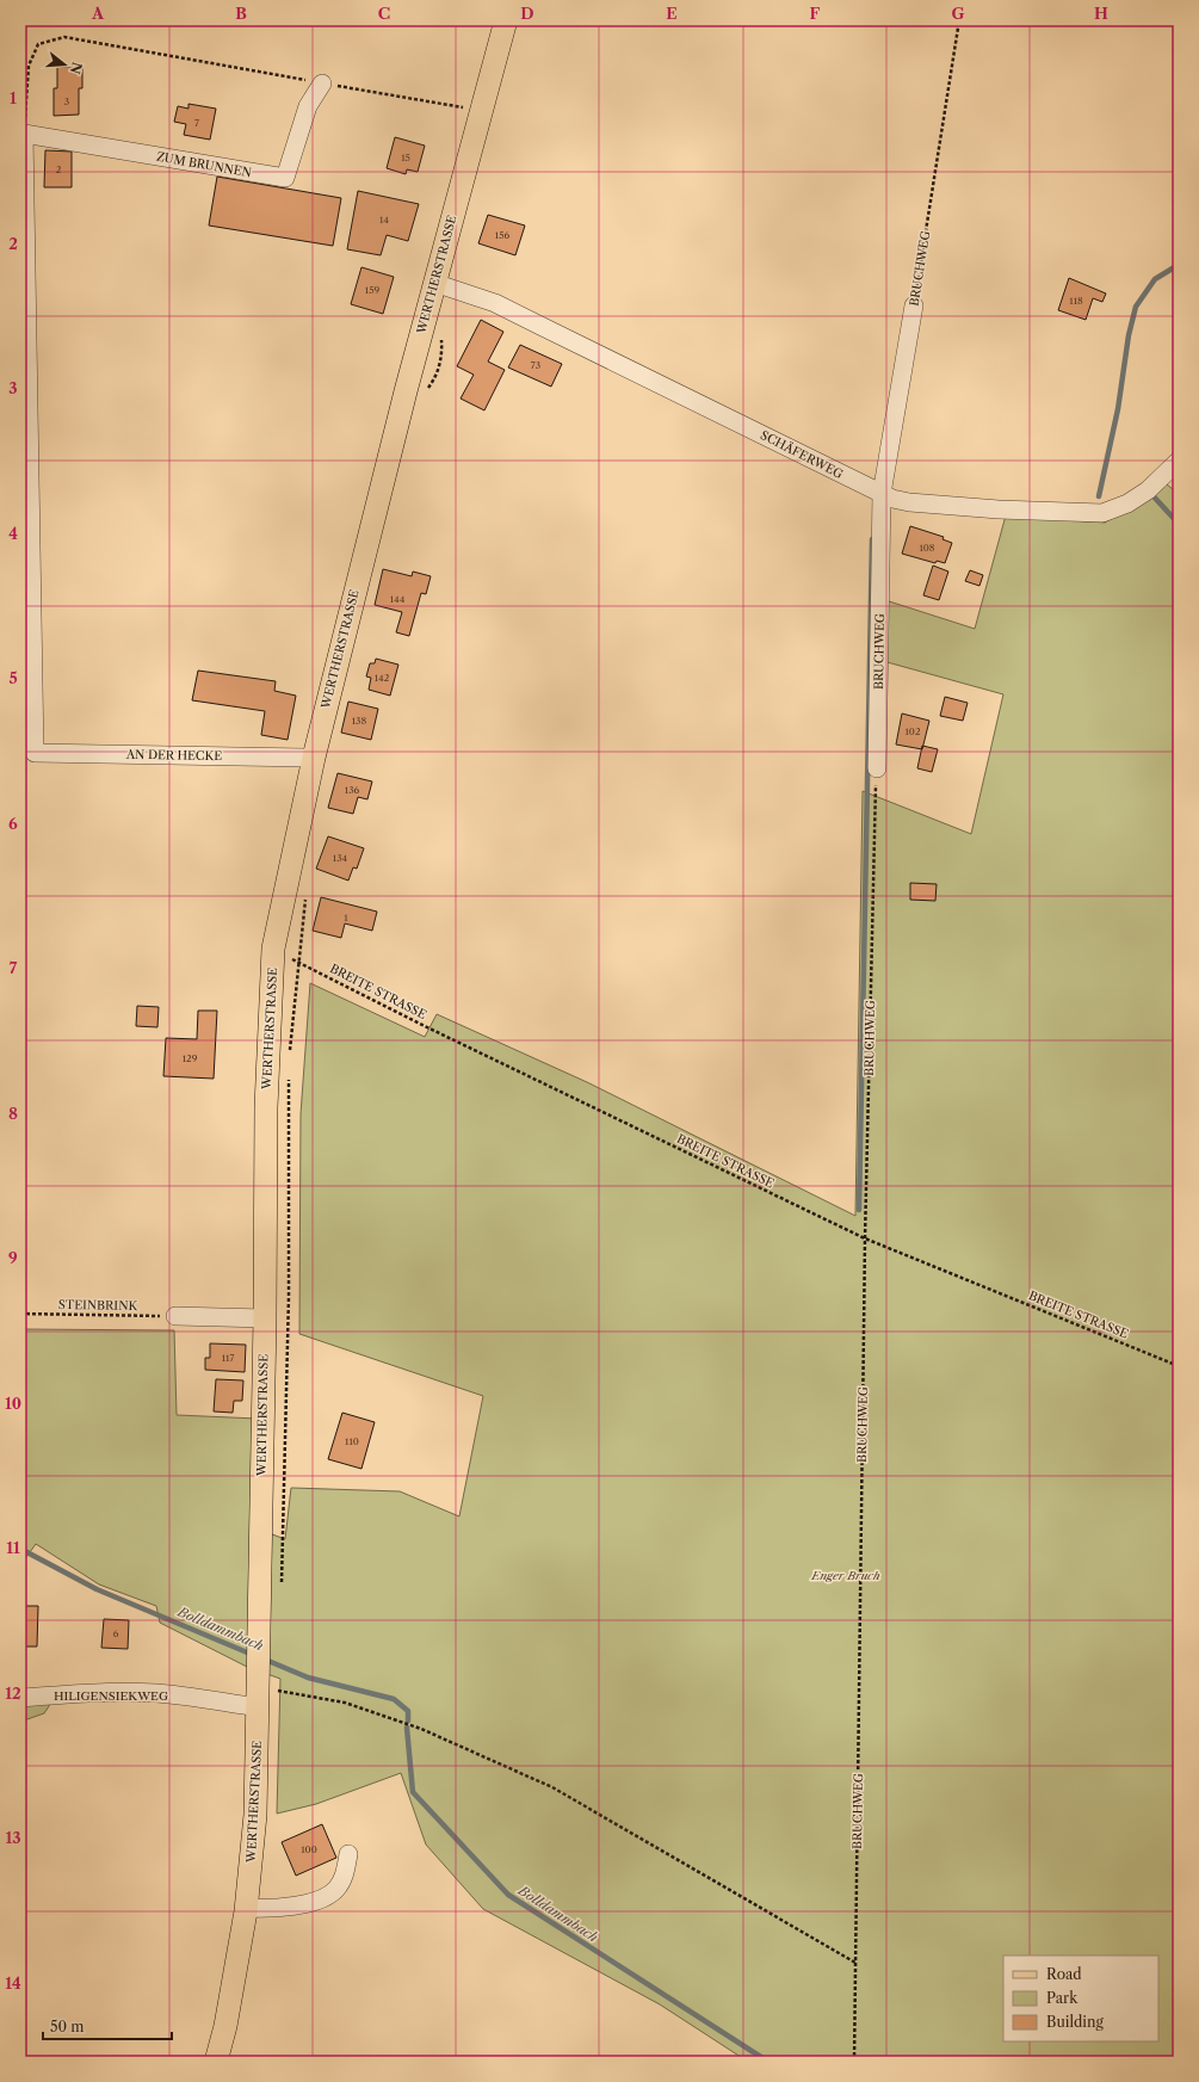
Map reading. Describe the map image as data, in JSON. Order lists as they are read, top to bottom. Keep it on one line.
{"streets":{"main road":["WERTHERSTRASSE"],"street":["ZUM BRUNNEN","BRUCHWEG","SCHÄFERWEG","AN DER HECKE","HILIGENSIEKWEG"],"path":["BREITE STRASSE","STEINBRINK"]},"crossings":[["ZUM BRUNNEN","AN DER HECKE"],["BRUCHWEG","SCHÄFERWEG"],["BRUCHWEG","BREITE STRASSE"],["WERTHERSTRASSE","SCHÄFERWEG"],["WERTHERSTRASSE","AN DER HECKE"],["WERTHERSTRASSE","BREITE STRASSE"],["WERTHERSTRASSE","HILIGENSIEKWEG"]],"water":["Bolldammbach"],"parks":["Enger Bruch"],"house_numbers":["3","7","15","2","14","156","159","118","73","108","144","142","138","102","136","134","1","129","117","110","6","100"],"legend":["Road","Park","Building"],"scale_bar":"50 m","north":"right","grid":{"columns":["A","B","C","D","E","F","G","H"],"rows":["1","2","3","4","5","6","7","8","9","10","11","12","13","14"]}}
